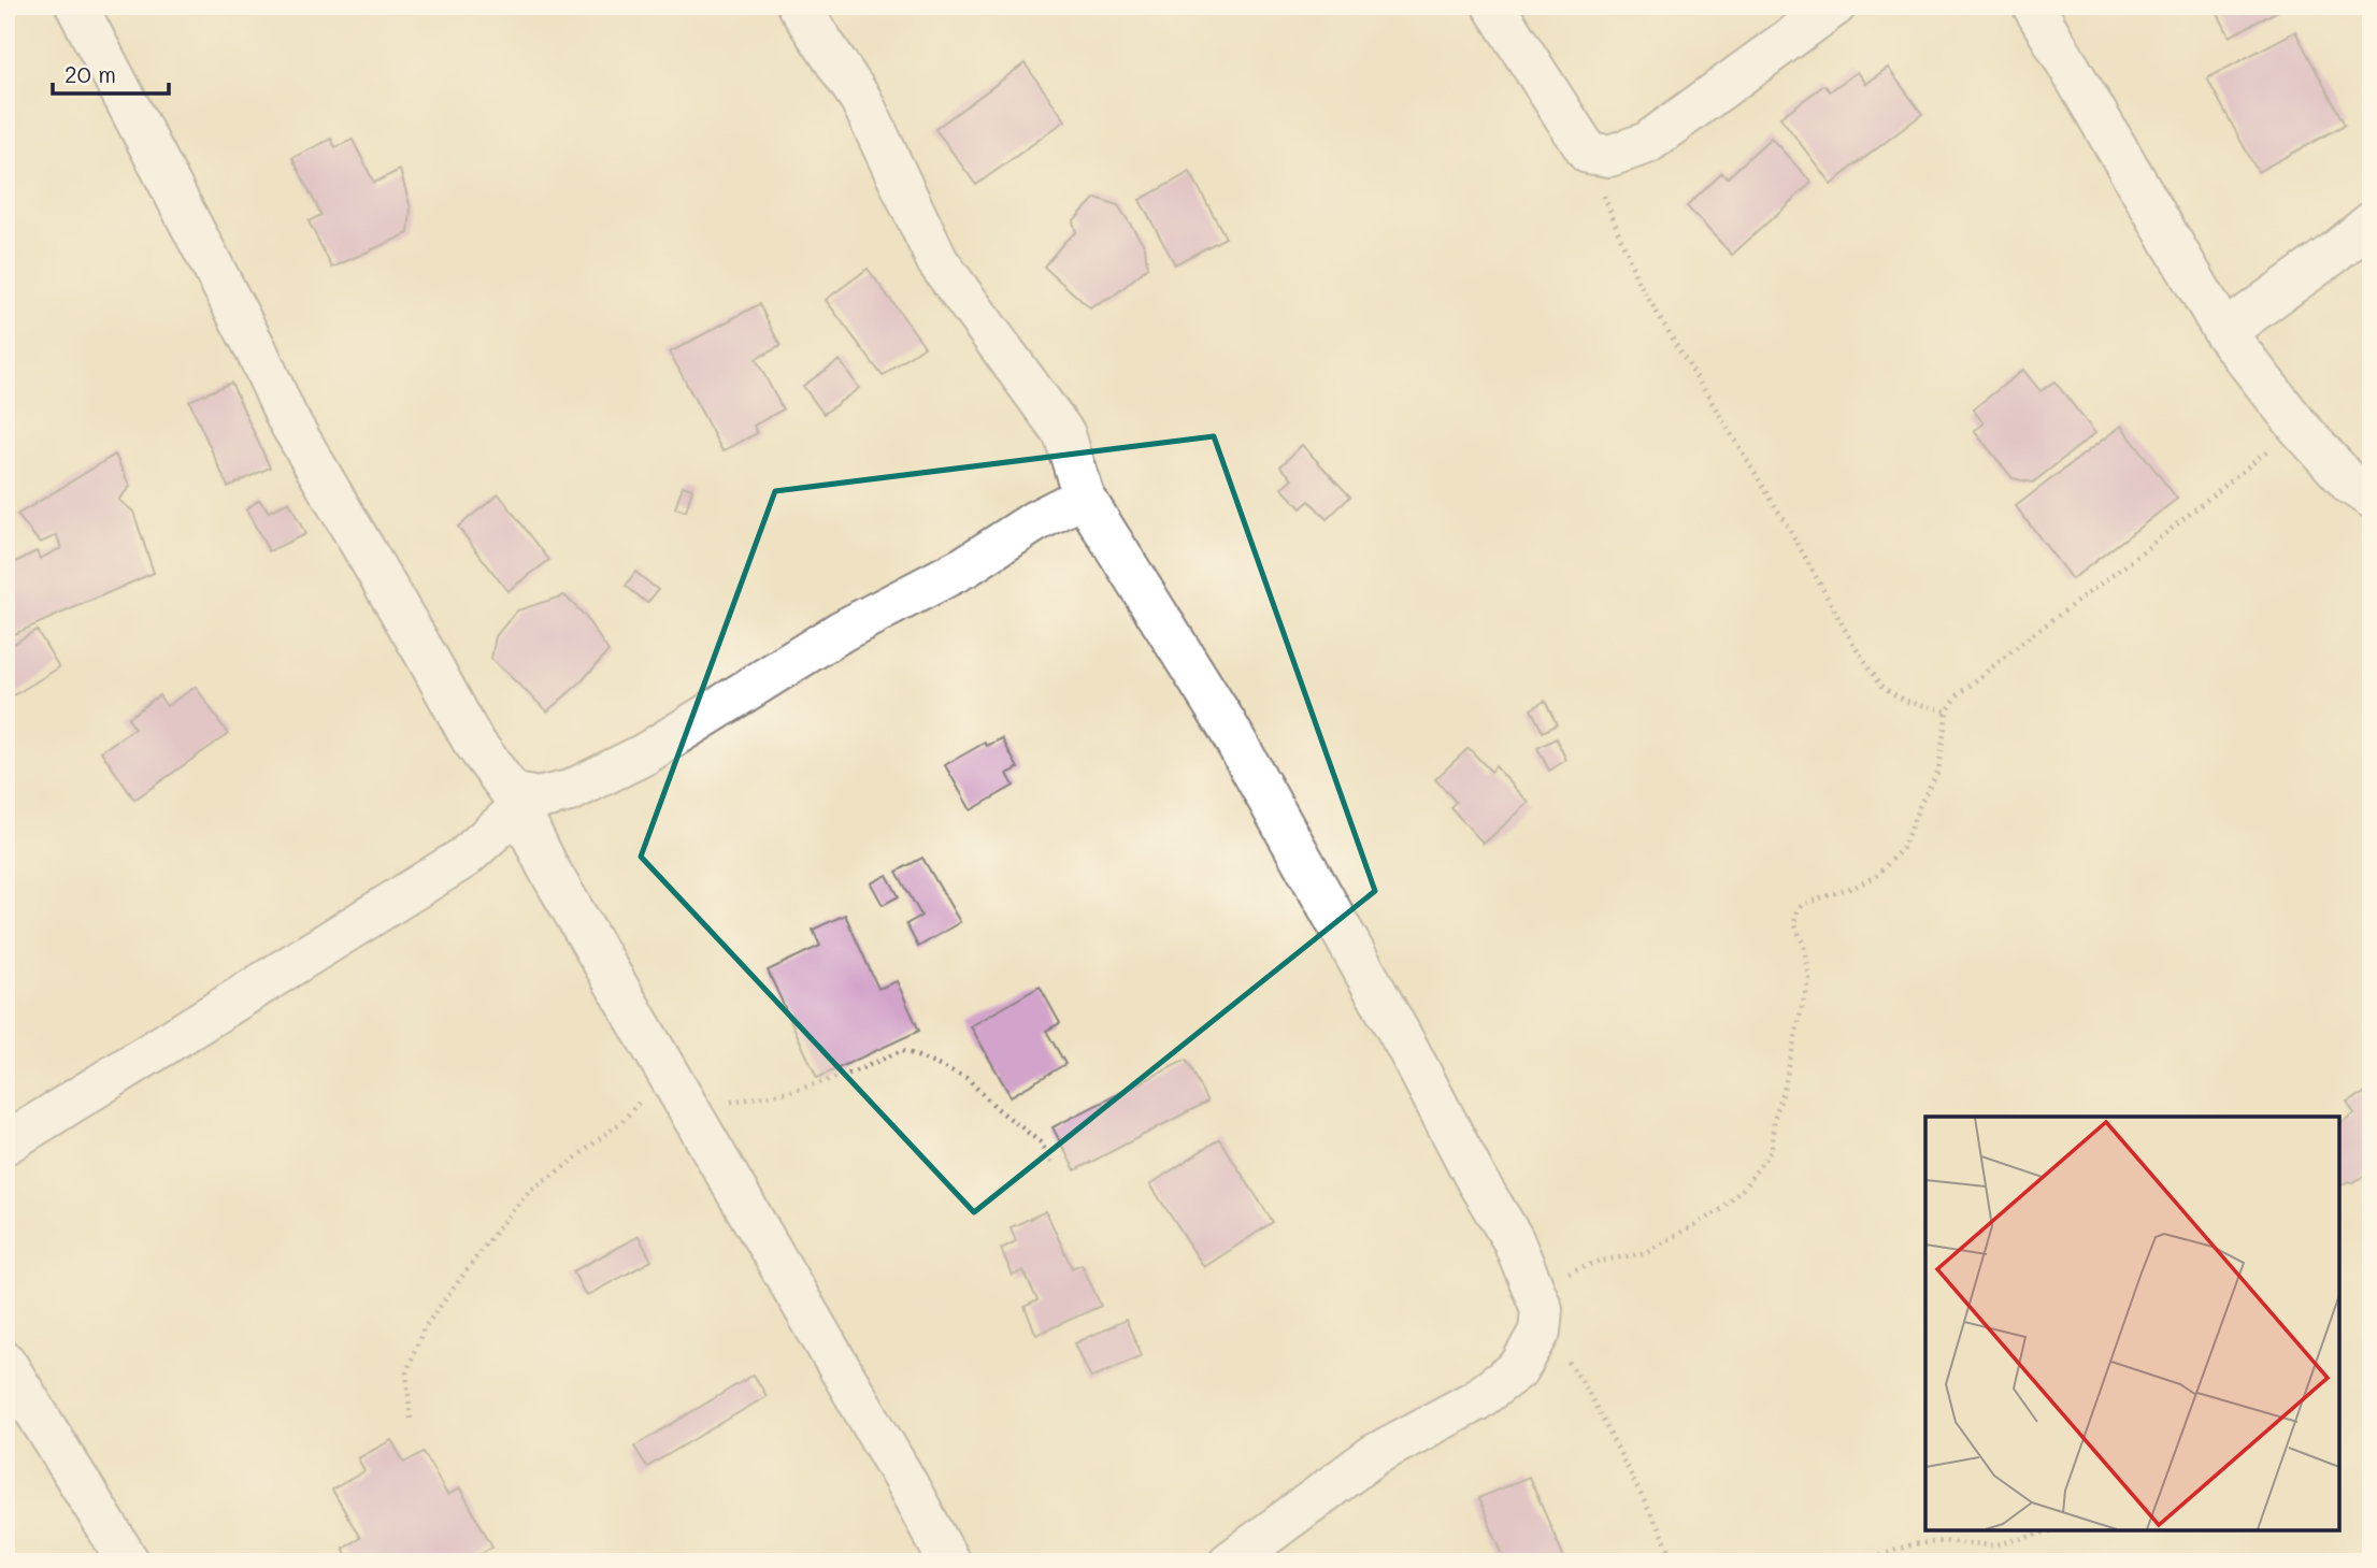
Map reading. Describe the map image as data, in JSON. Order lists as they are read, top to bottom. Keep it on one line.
{"scale_bar":"20 m"}
